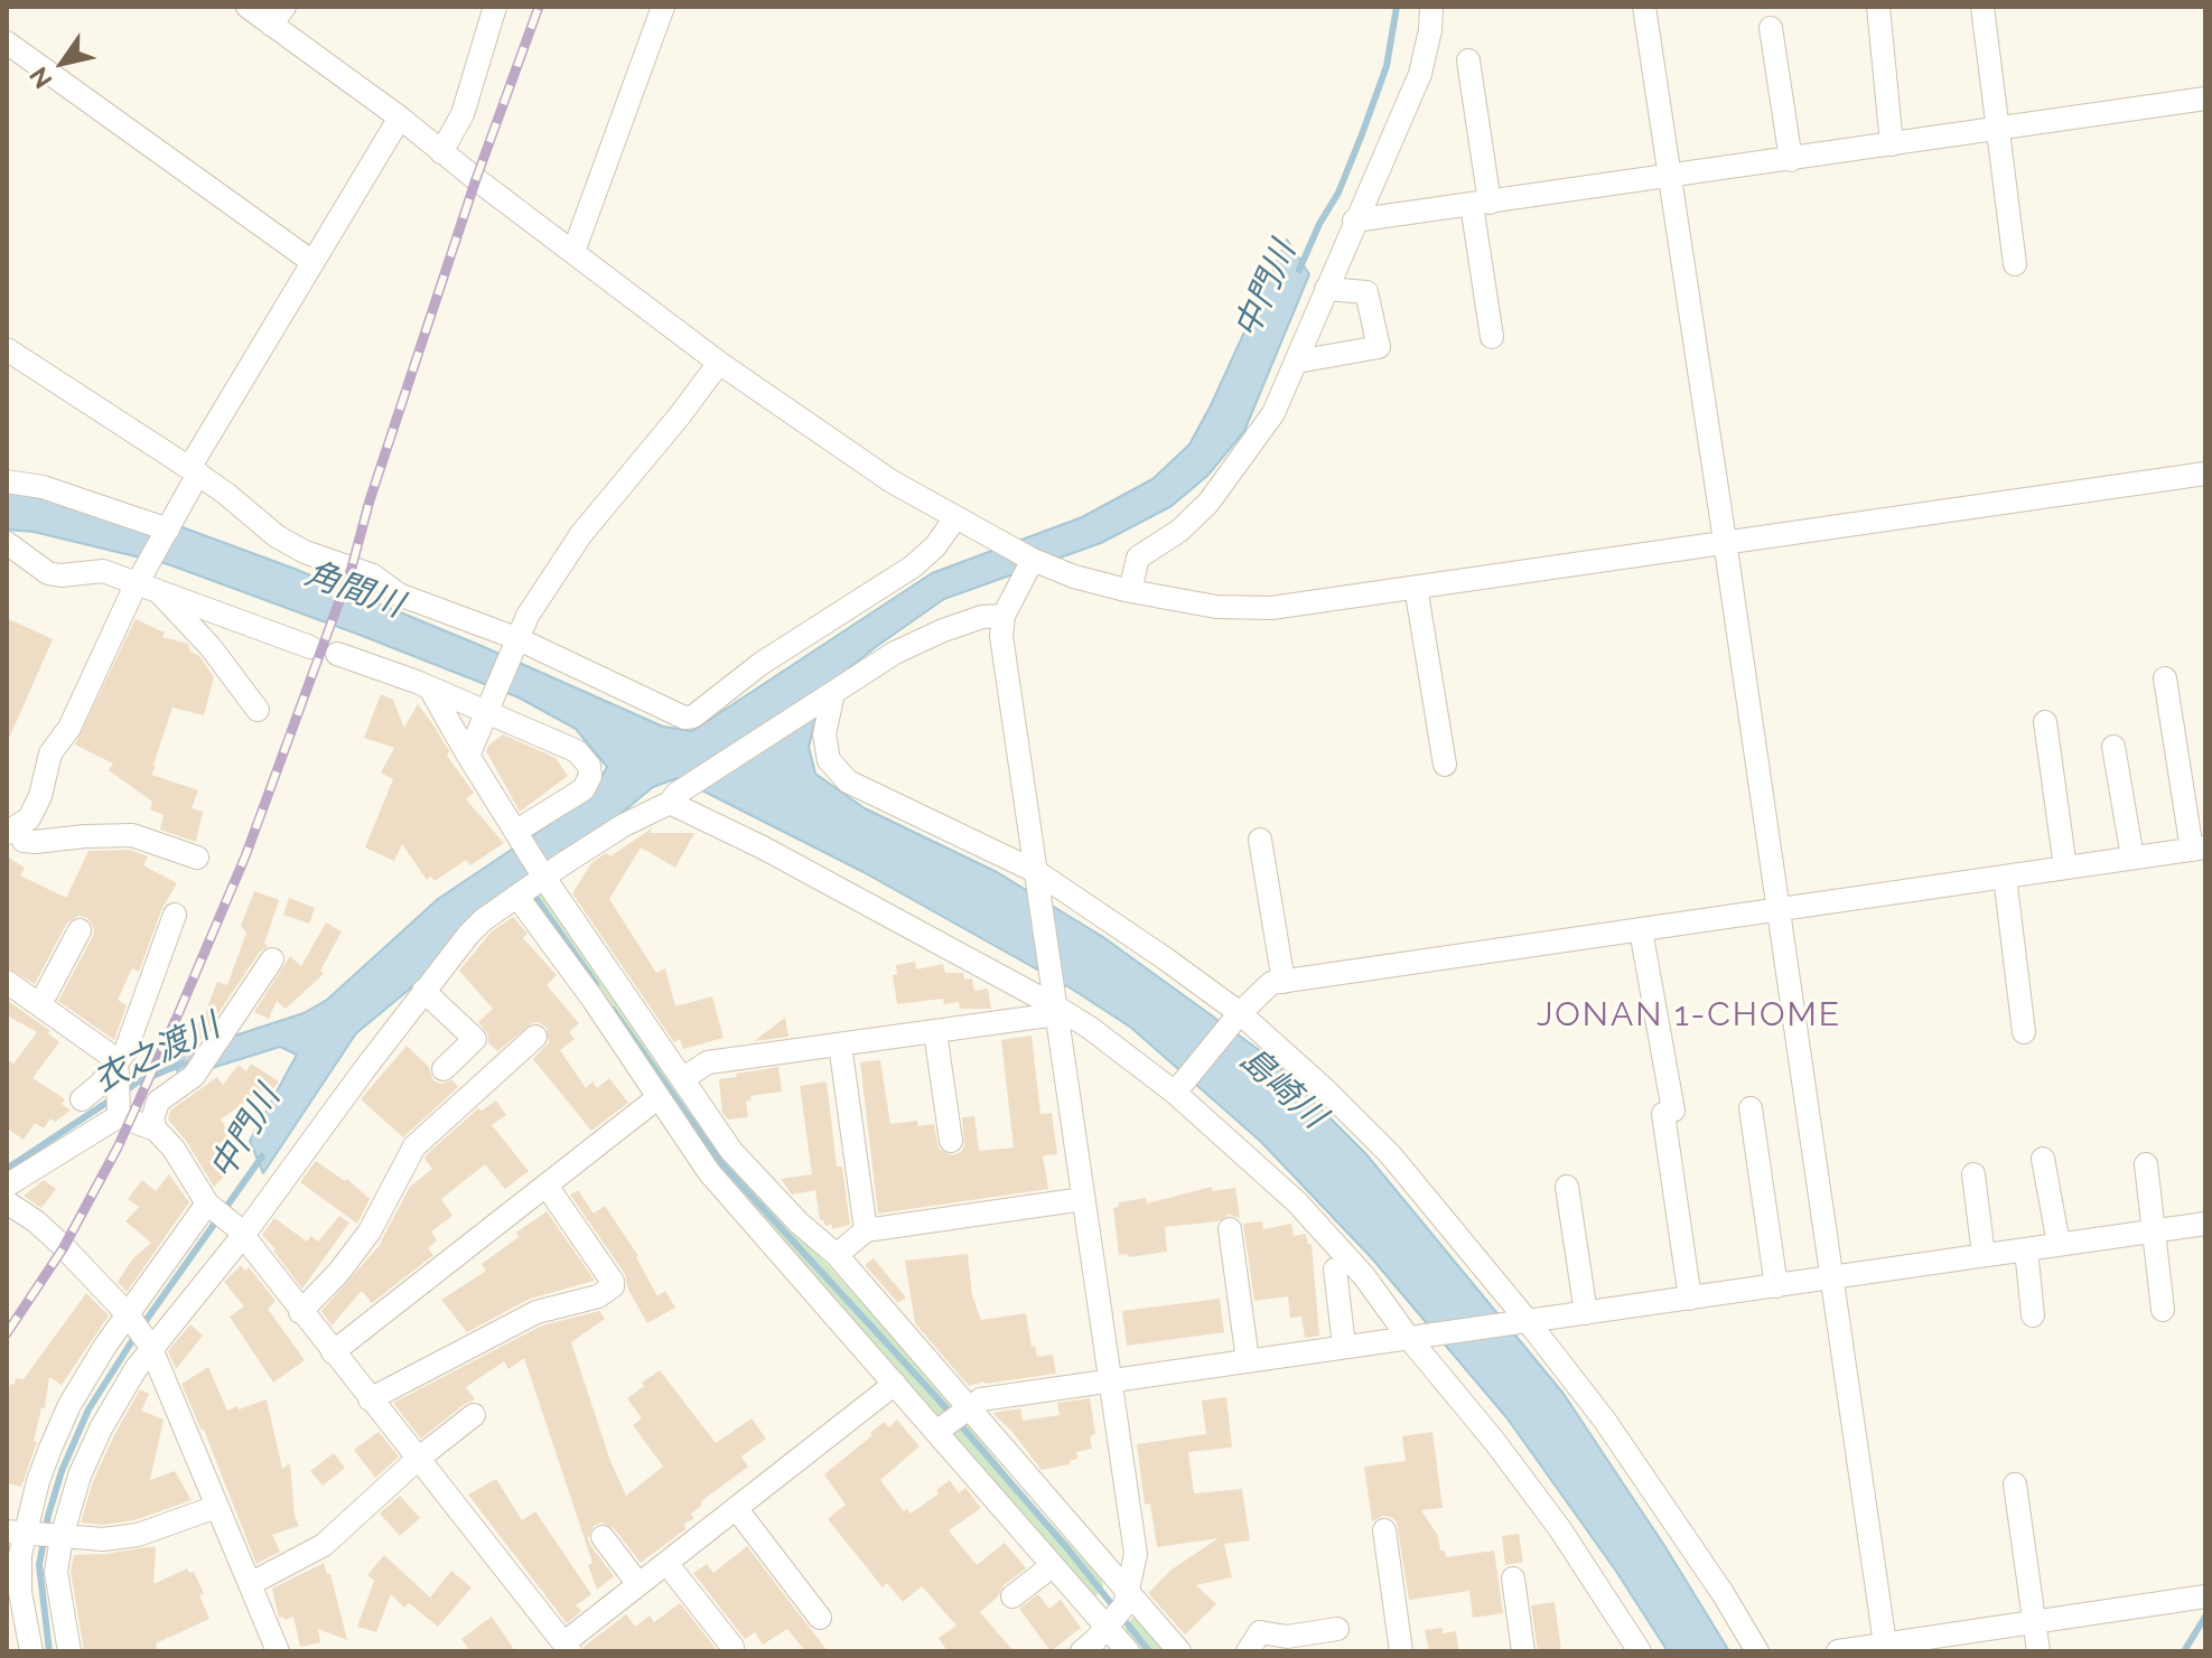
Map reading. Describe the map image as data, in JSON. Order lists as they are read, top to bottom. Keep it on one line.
{"districts":["JONAN 1-CHOME"],"water":["中門川","角間川","衣之渡川","島崎川"],"north":"bottom left"}
